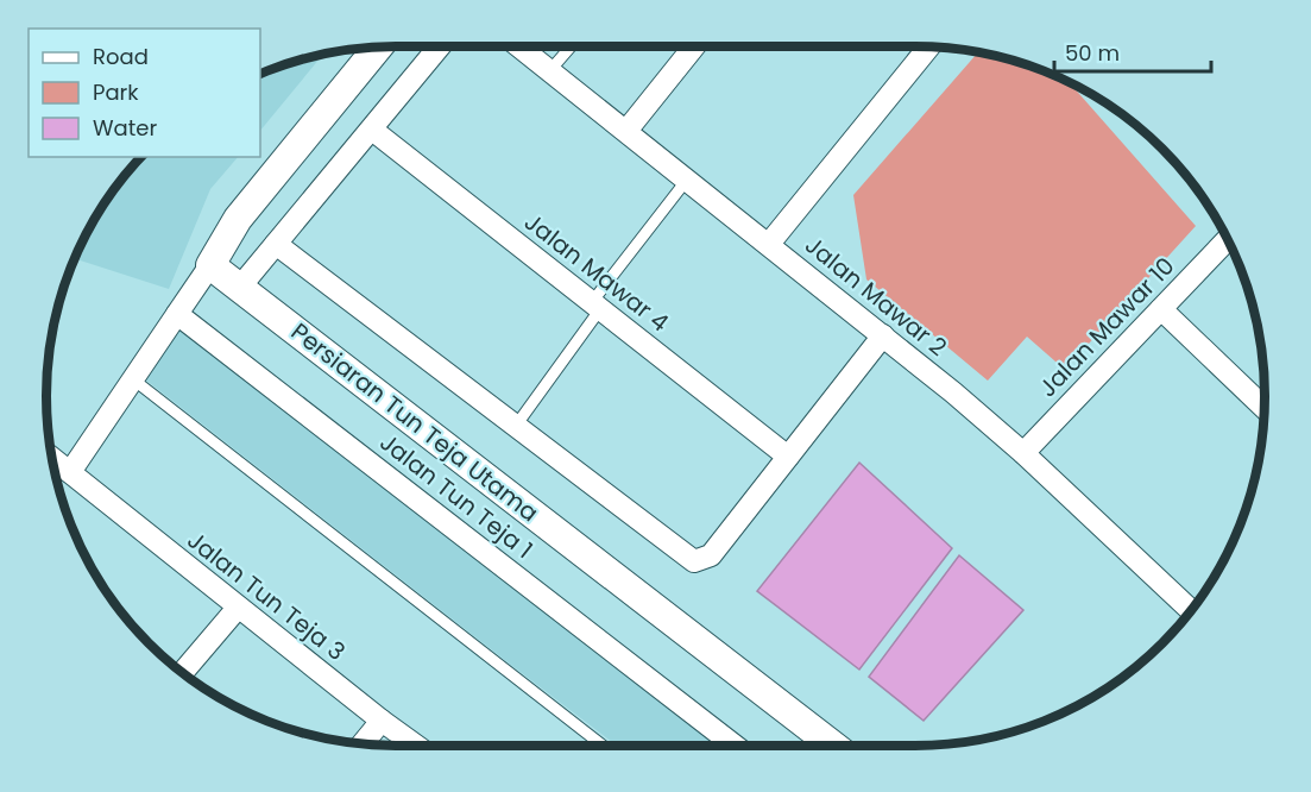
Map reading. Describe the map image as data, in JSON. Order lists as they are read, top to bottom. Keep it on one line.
{"streets":{"street":["Jalan Mawar 4","Jalan Mawar 2","Jalan Mawar 10","Persiaran Tun Teja Utama","Jalan Tun Teja 1","Jalan Tun Teja 3"]},"crossings":[["Jalan Mawar 2","Jalan Mawar 10"]],"legend":["Road","Park","Water"],"scale_bar":"50 m"}
